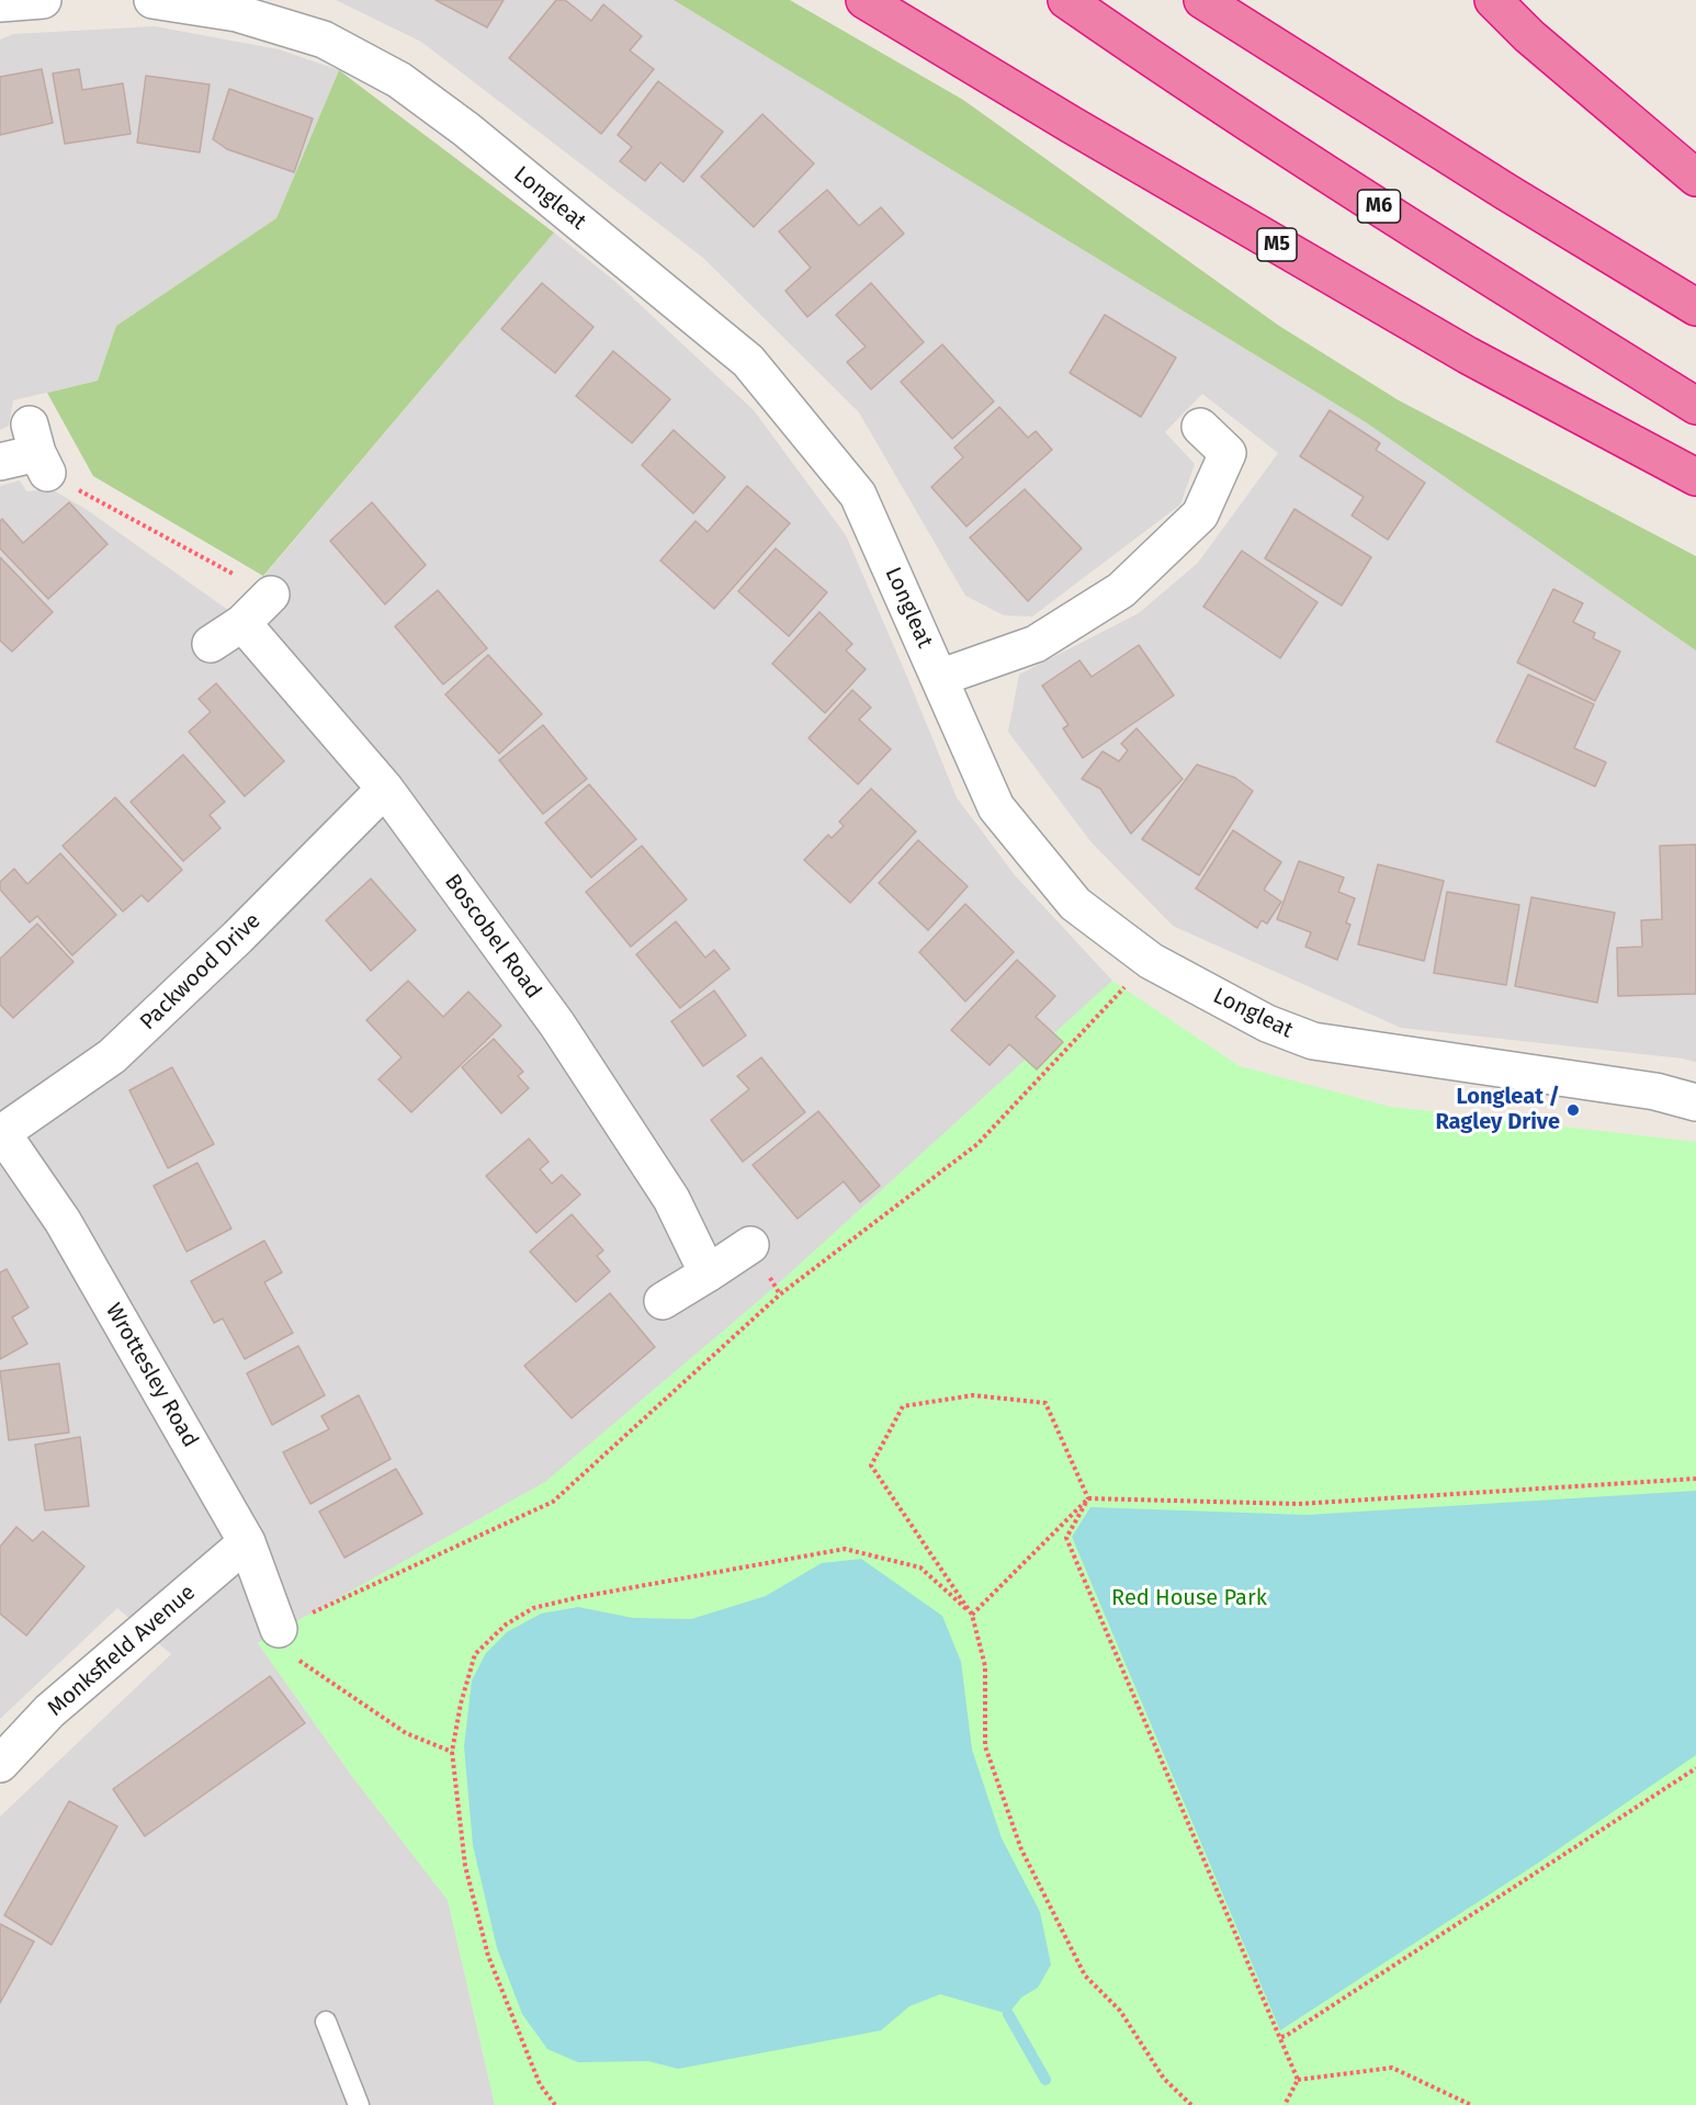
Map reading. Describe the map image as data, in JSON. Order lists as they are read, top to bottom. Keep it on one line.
{"streets":{"highway":["M6","M5"],"street":["Longleat","Boscobel Road","Packwood Drive","Wrottesley Road","Monksfield Avenue"]},"crossings":[["Boscobel Road","Packwood Drive"],["Packwood Drive","Wrottesley Road"],["Wrottesley Road","Monksfield Avenue"]],"parks":["Red House Park"],"places":["Longleat / Ragley Drive"]}
